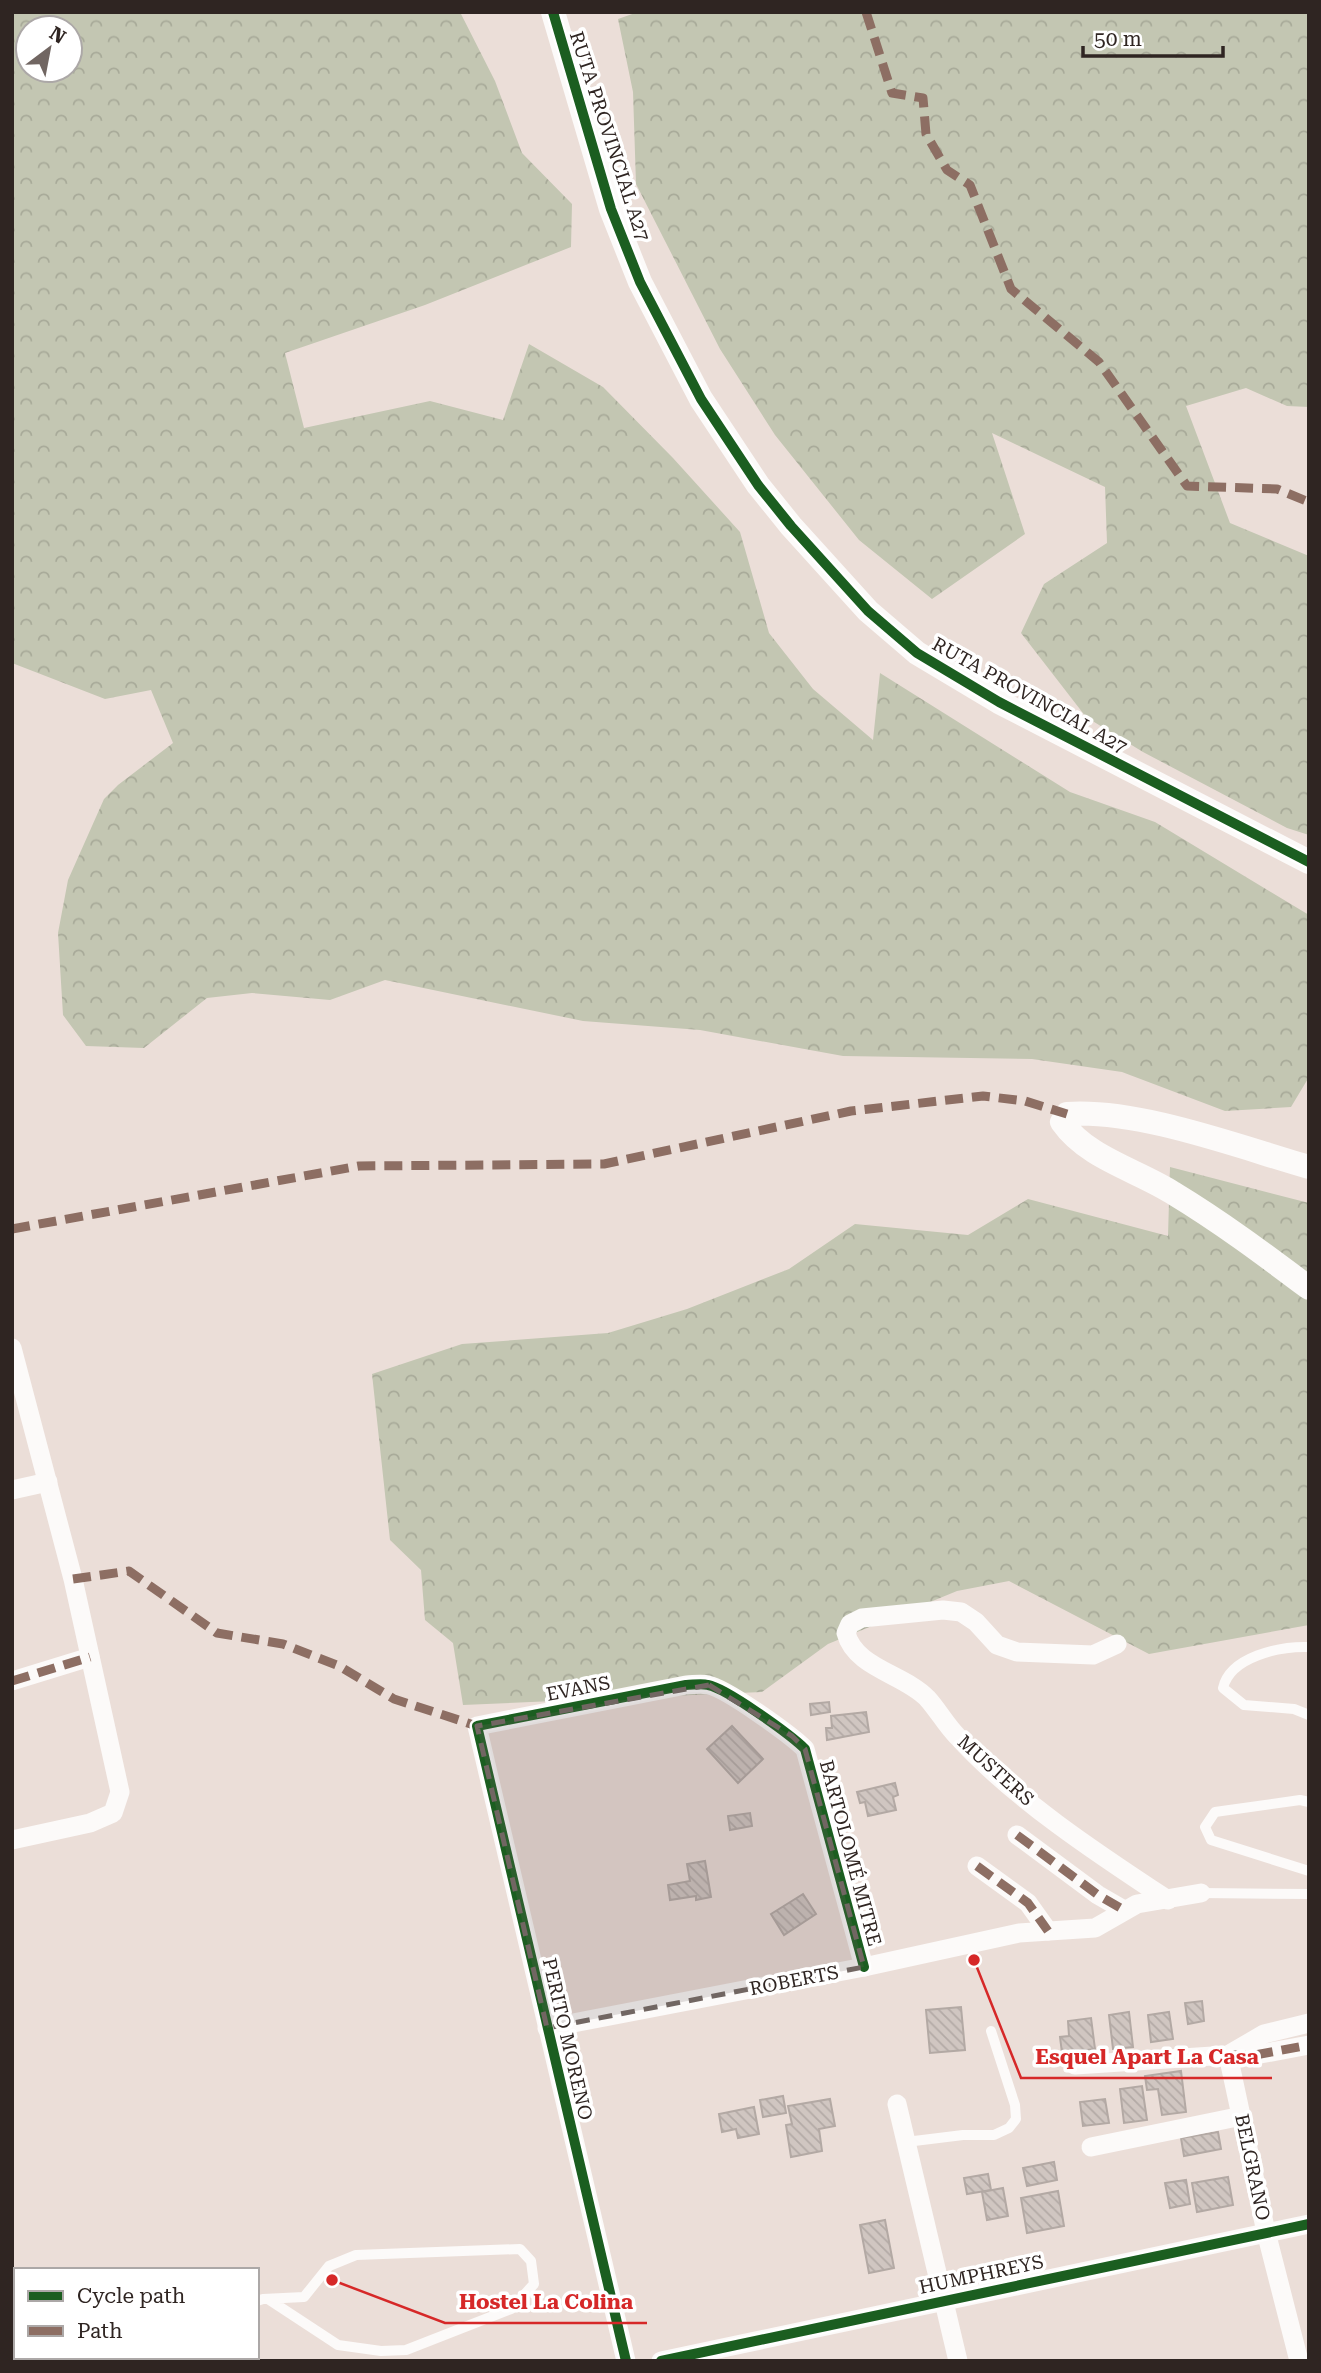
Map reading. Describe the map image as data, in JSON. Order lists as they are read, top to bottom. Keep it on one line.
{"streets":{"street":["RUTA PROVINCIAL A27","EVANS","MUSTERS","BARTOLOMÉ MITRE","ROBERTS","PERITO MORENO","BELGRANO","HUMPHREYS"]},"crossings":[["EVANS","BARTOLOMÉ MITRE"],["EVANS","PERITO MORENO"],["MUSTERS","ROBERTS"],["BARTOLOMÉ MITRE","ROBERTS"],["ROBERTS","PERITO MORENO"],["BELGRANO","HUMPHREYS"]],"places":["Esquel Apart La Casa","Hostel La Colina"],"legend":["Cycle path","Path"],"scale_bar":"50 m","north":"top right"}
